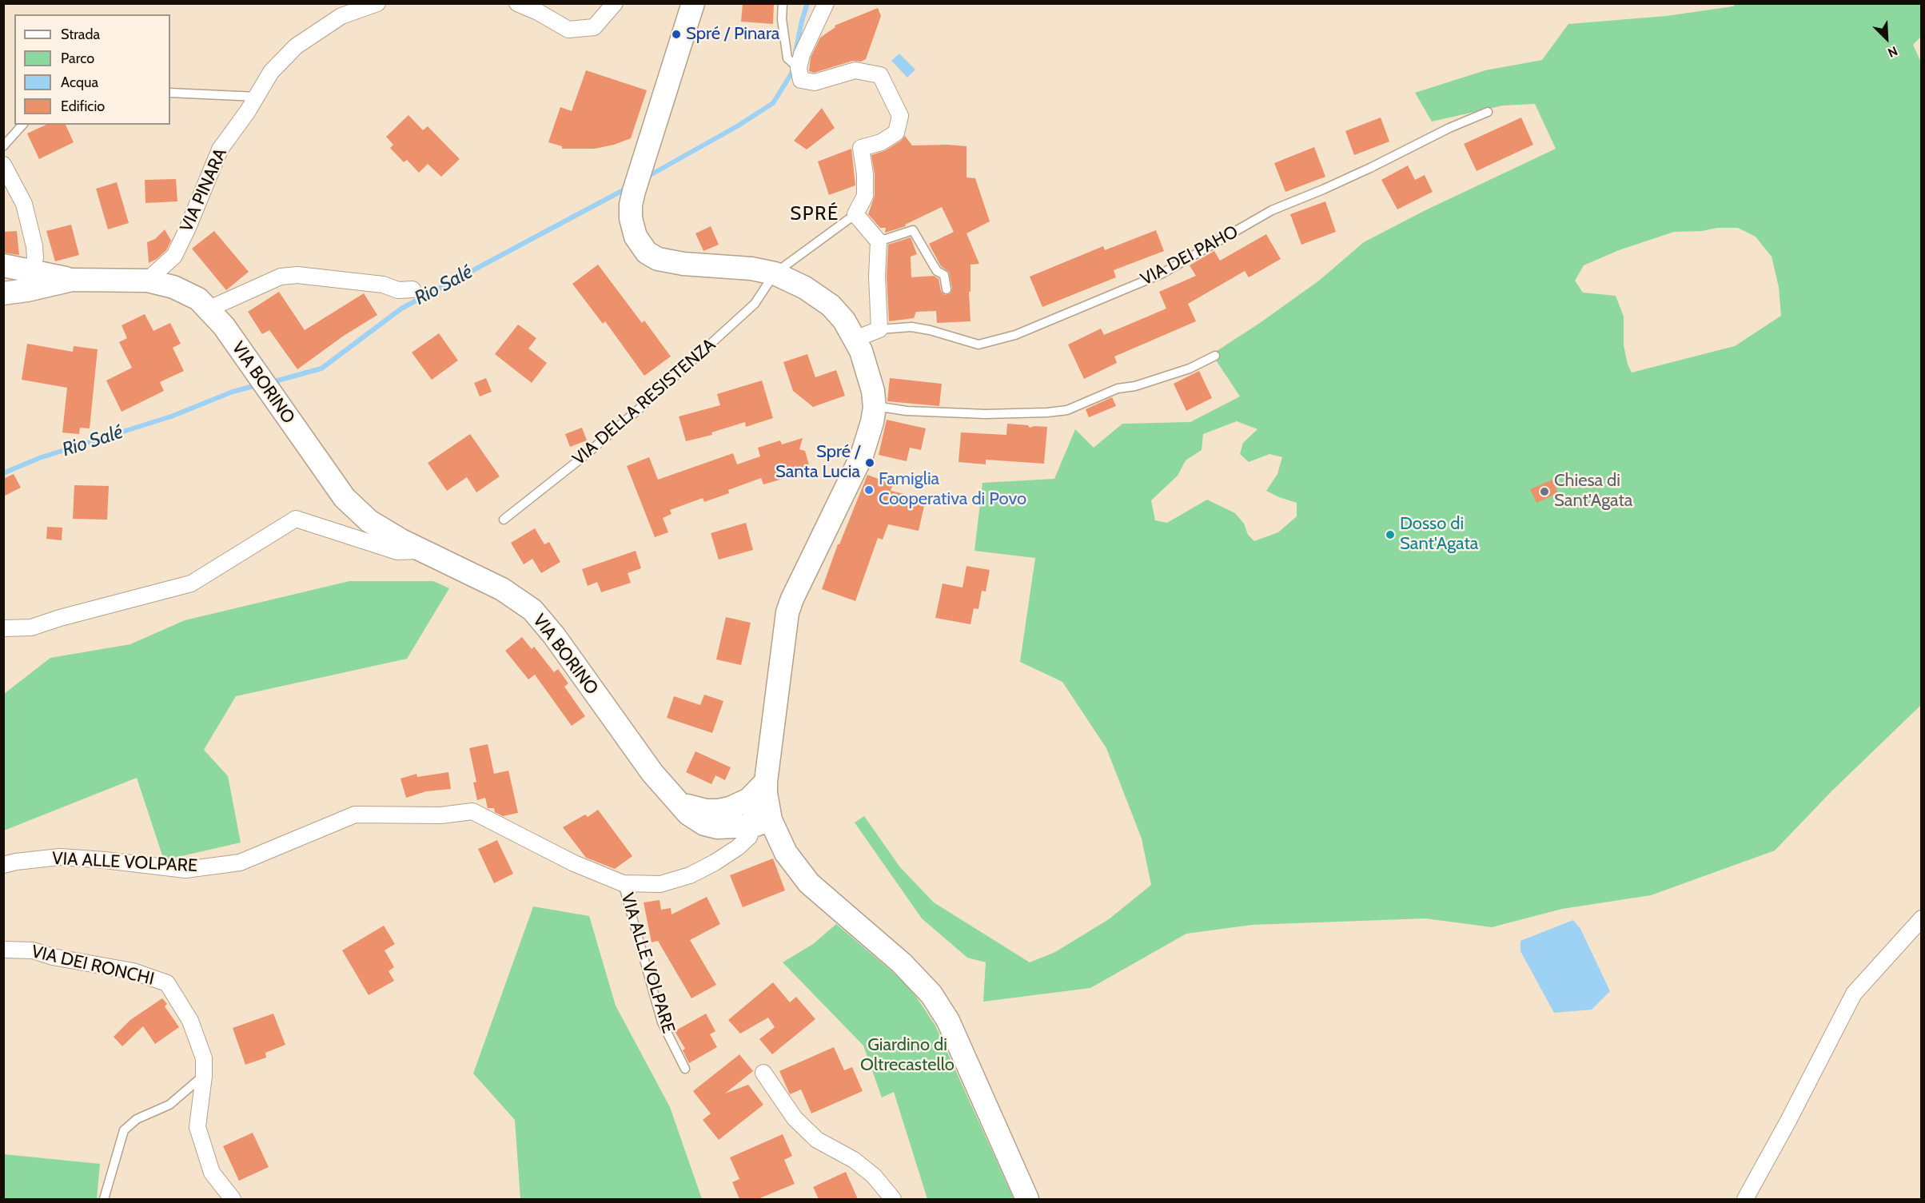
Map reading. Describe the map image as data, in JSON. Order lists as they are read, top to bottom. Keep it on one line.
{"streets":{"street":["VIA PINARA","VIA BORINO","VIA ALLE VOLPARE","VIA DEI RONCHI"],"lane":["VIA DEI PAHO","VIA DELLA RESISTENZA"]},"crossings":[["VIA PINARA","VIA BORINO"],["VIA BORINO","VIA ALLE VOLPARE"]],"districts":["SPRÉ"],"water":["Rio Salé"],"parks":["Giardino di Oltrecastello"],"places":["Spré / Pinara","Spré / Santa Lucia","Famiglia Cooperativa di Povo","Chiesa di Sant'Agata","Dosso di Sant'Agata"],"legend":["Strada","Parco","Acqua","Edificio"],"north":"bottom right"}
